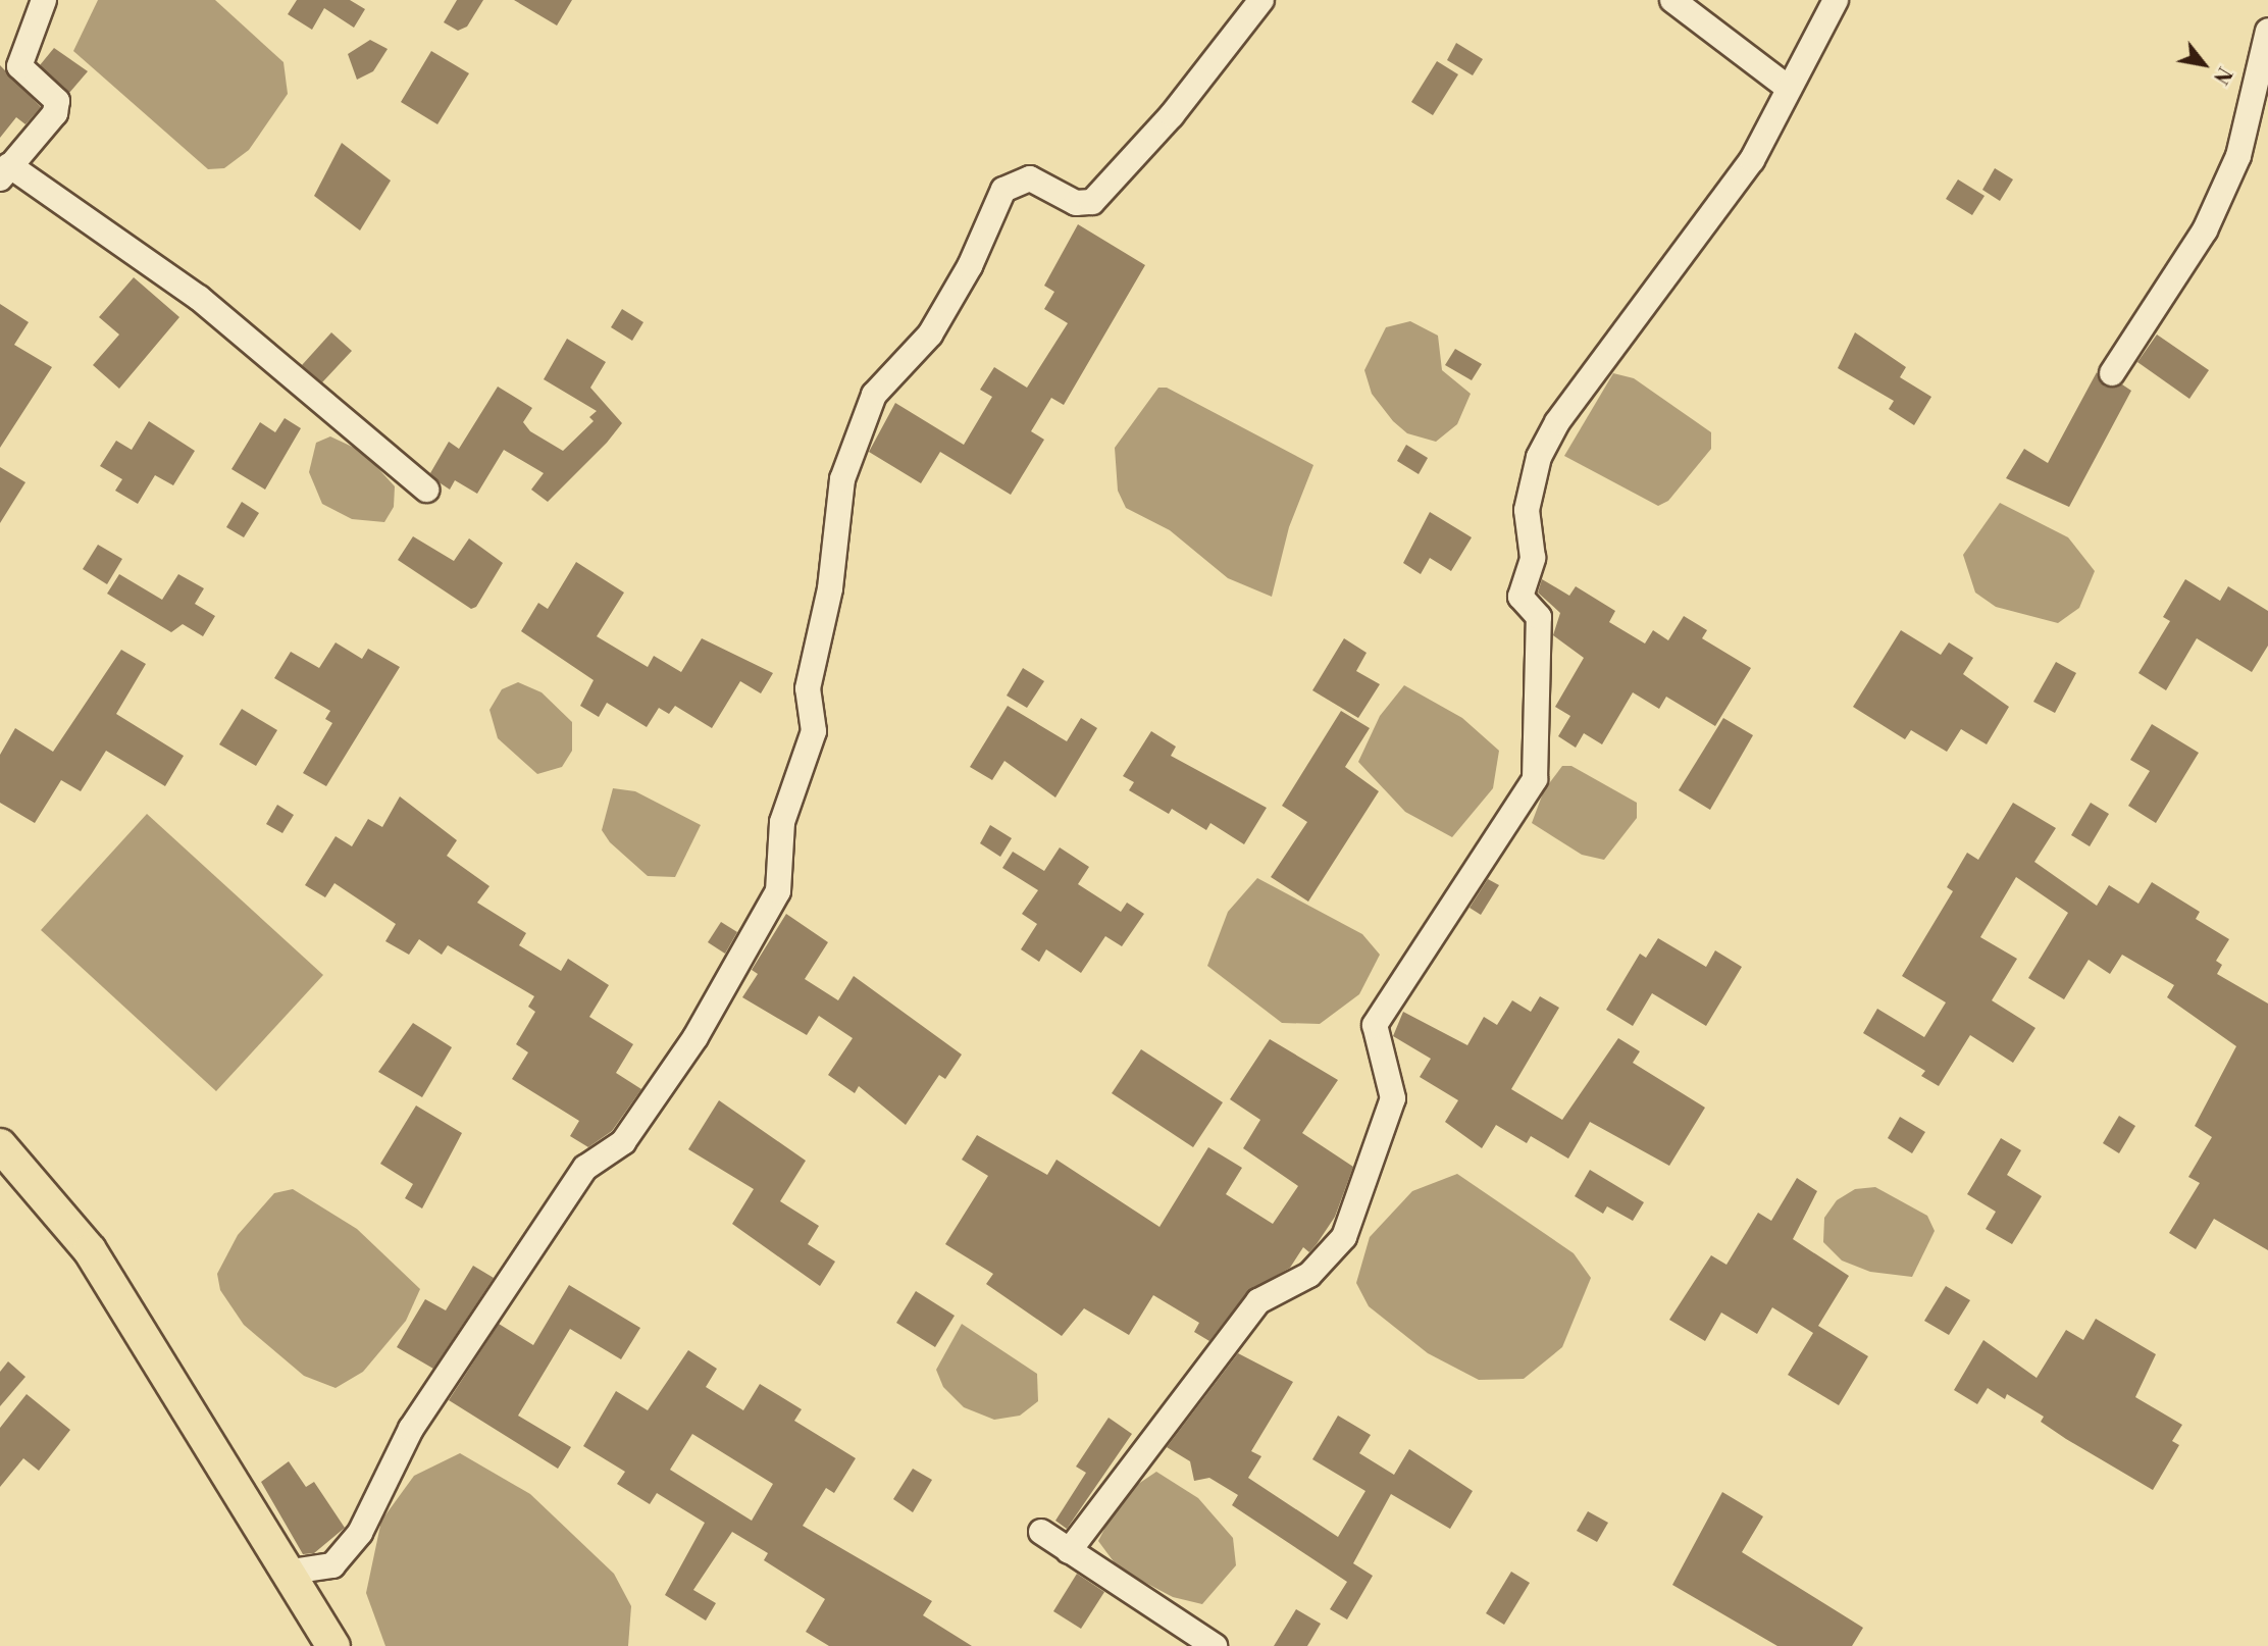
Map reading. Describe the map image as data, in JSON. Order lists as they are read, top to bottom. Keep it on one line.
{"north":"bottom right"}
